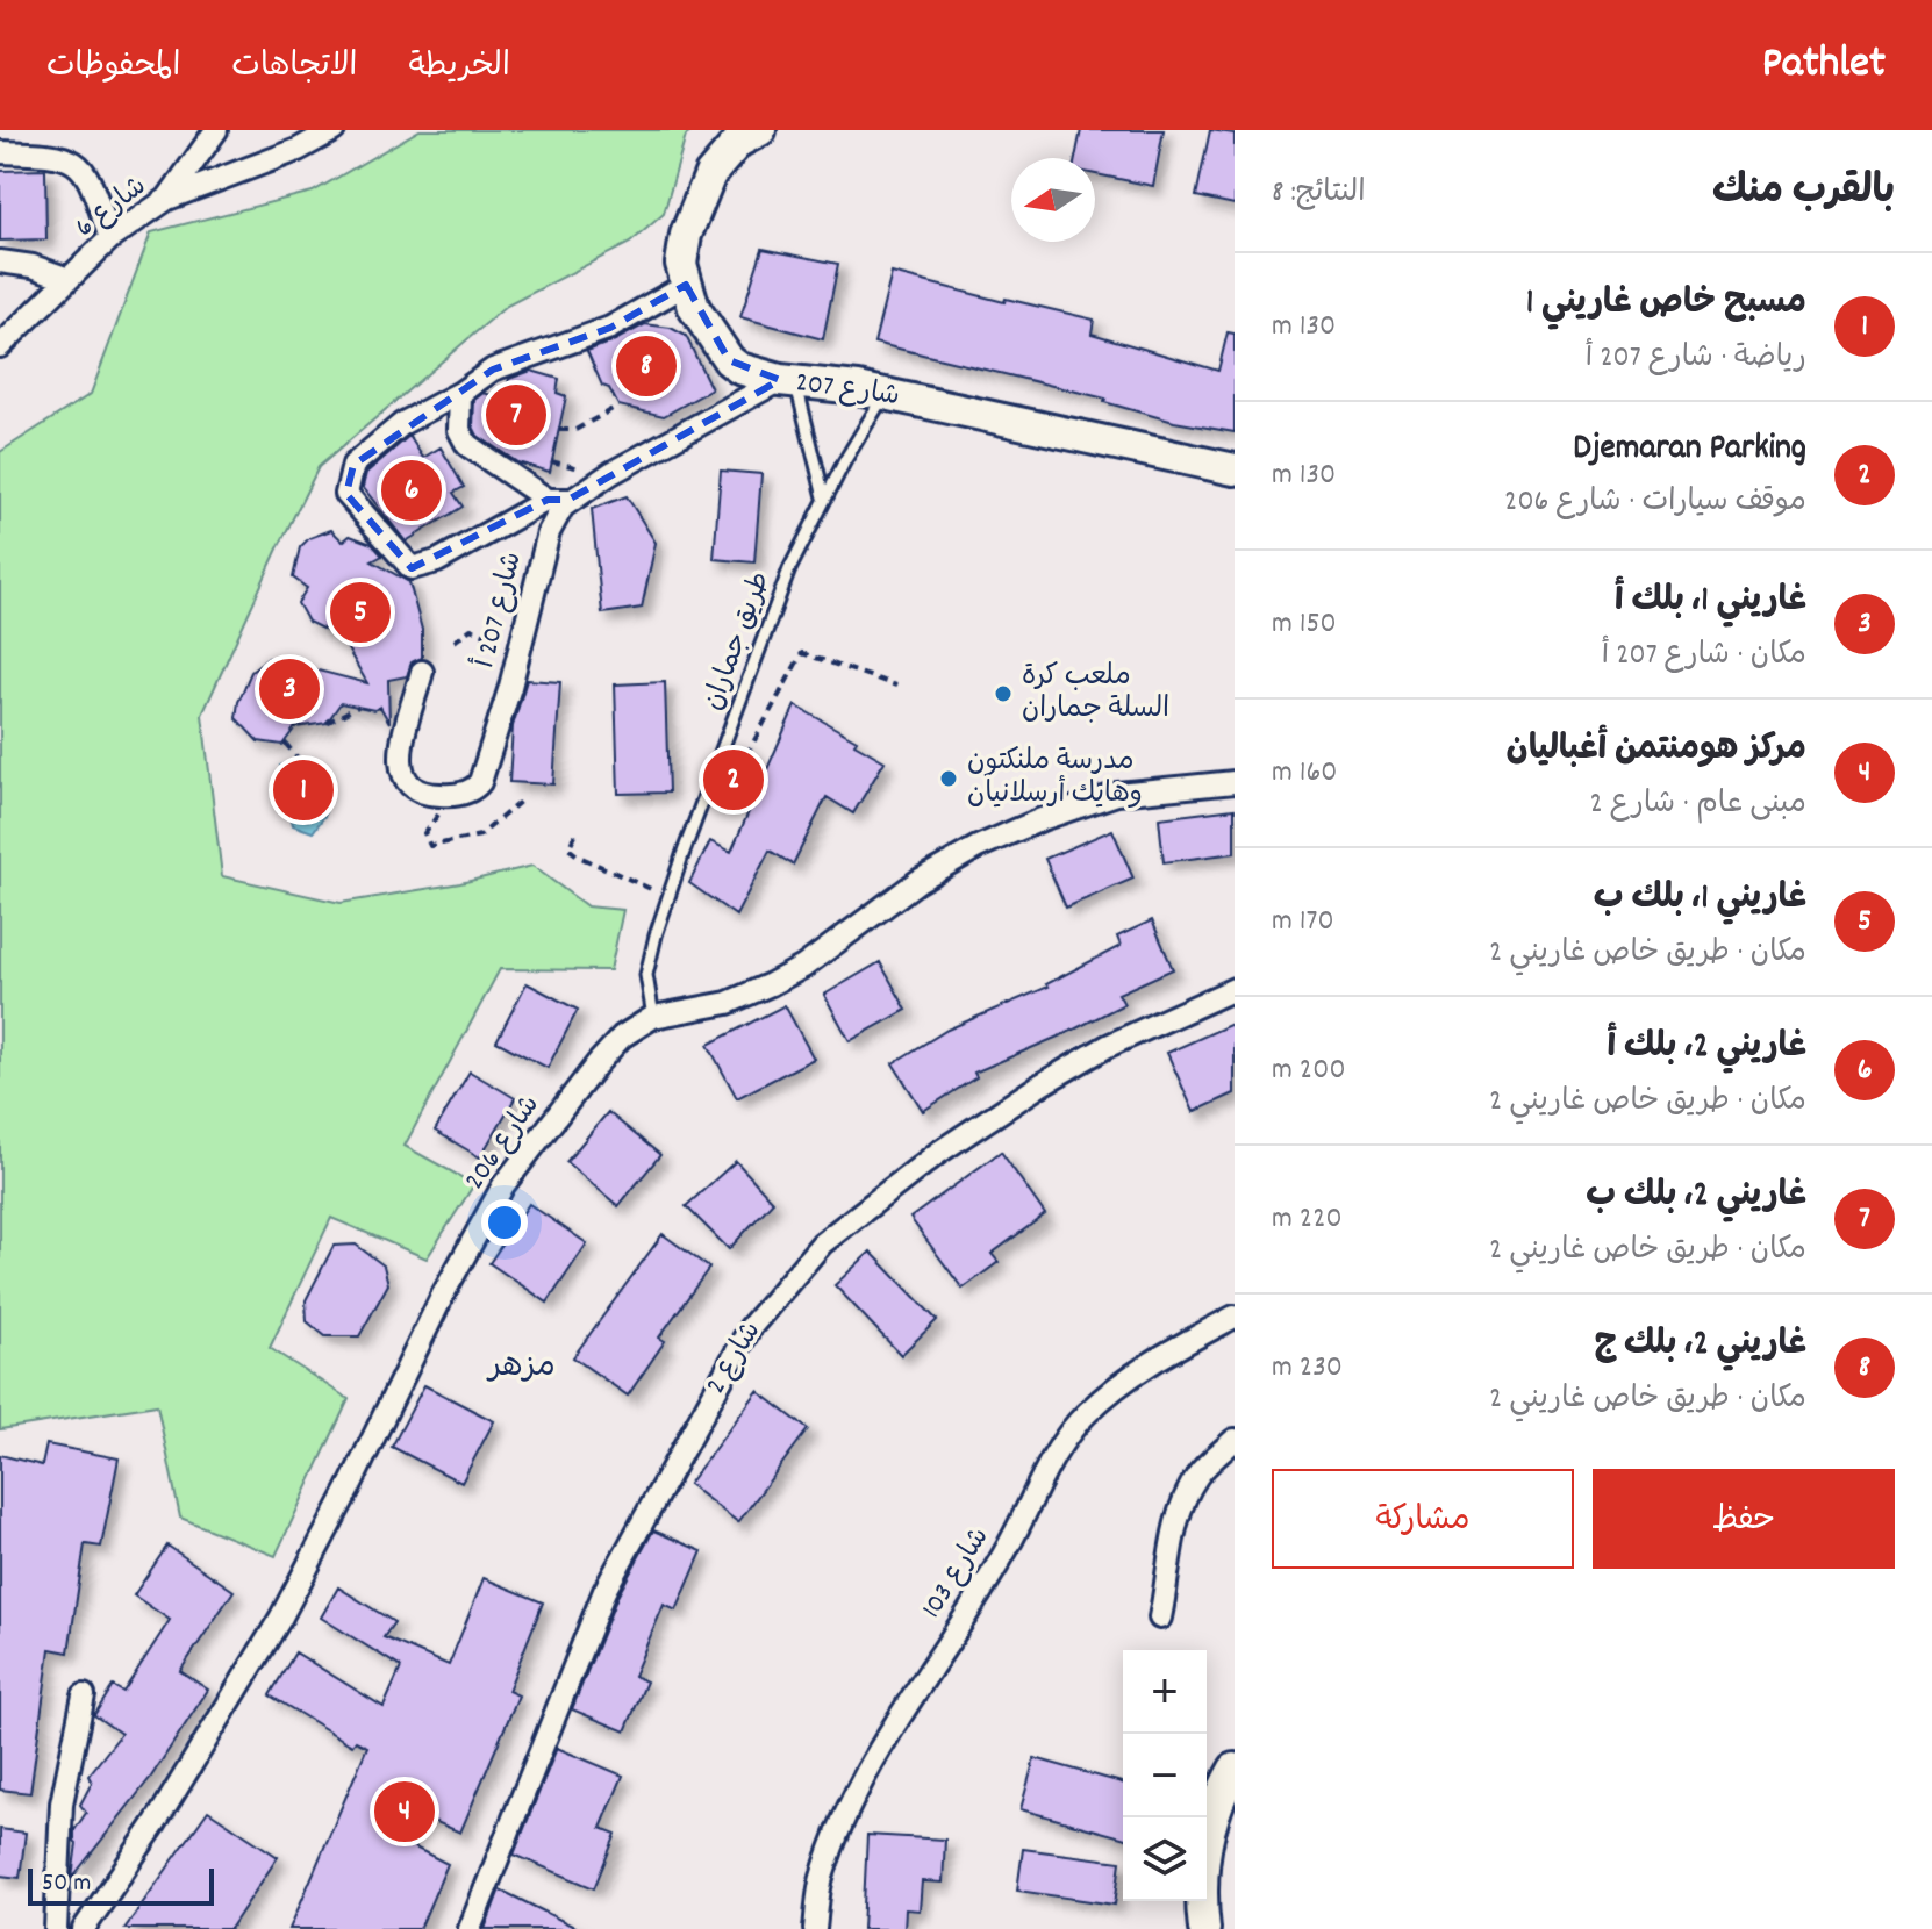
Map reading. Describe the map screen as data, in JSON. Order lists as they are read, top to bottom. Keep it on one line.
{"streets":{"street":["شارع 6","شارع 207","شارع 207 أ","شارع 206","شارع 2","شارع 103"],"lane":["طريق جماران"]},"crossings":[["شارع 207","شارع 207 أ"],["شارع 207","طريق جماران"],["طريق جماران","شارع 206"]],"districts":["مزهر"],"places":["ملعب كرة السلة جماران","مدرسة ملنكتون وهايك أرسلانيان"],"scale_bar":"50 m","north":"left","page":{"header":"Pathlet","nav":["الخريطة","الاتجاهات","المحفوظات"],"heading":["بالقرب منك","النتائج: 8"],"list":[{"mark":"1","name":"مسبح خاص غاريني 1","note":"رياضة · شارع 207 أ","value":"130 m"},{"mark":"2","name":"Djemaran Parking","note":"موقف سيارات · شارع 206","value":"130 m"},{"mark":"3","name":"غاريني 1، بلك أ","note":"مكان · شارع 207 أ","value":"150 m"},{"mark":"4","name":"مركز هومنتمن أغباليان","note":"مبنى عام · شارع 2","value":"160 m"},{"mark":"5","name":"غاريني 1، بلك ب","note":"مكان · طريق خاص غاريني 2","value":"170 m"},{"mark":"6","name":"غاريني 2، بلك أ","note":"مكان · طريق خاص غاريني 2","value":"200 m"},{"mark":"7","name":"غاريني 2، بلك ب","note":"مكان · طريق خاص غاريني 2","value":"220 m"},{"mark":"8","name":"غاريني 2، بلك ج","note":"مكان · طريق خاص غاريني 2","value":"230 m"}],"pins":["8","7","6","5","3","2","1","4"],"buttons":["حفظ","مشاركة"],"map_buttons":["+","−"],"scale":"50 m"}}
